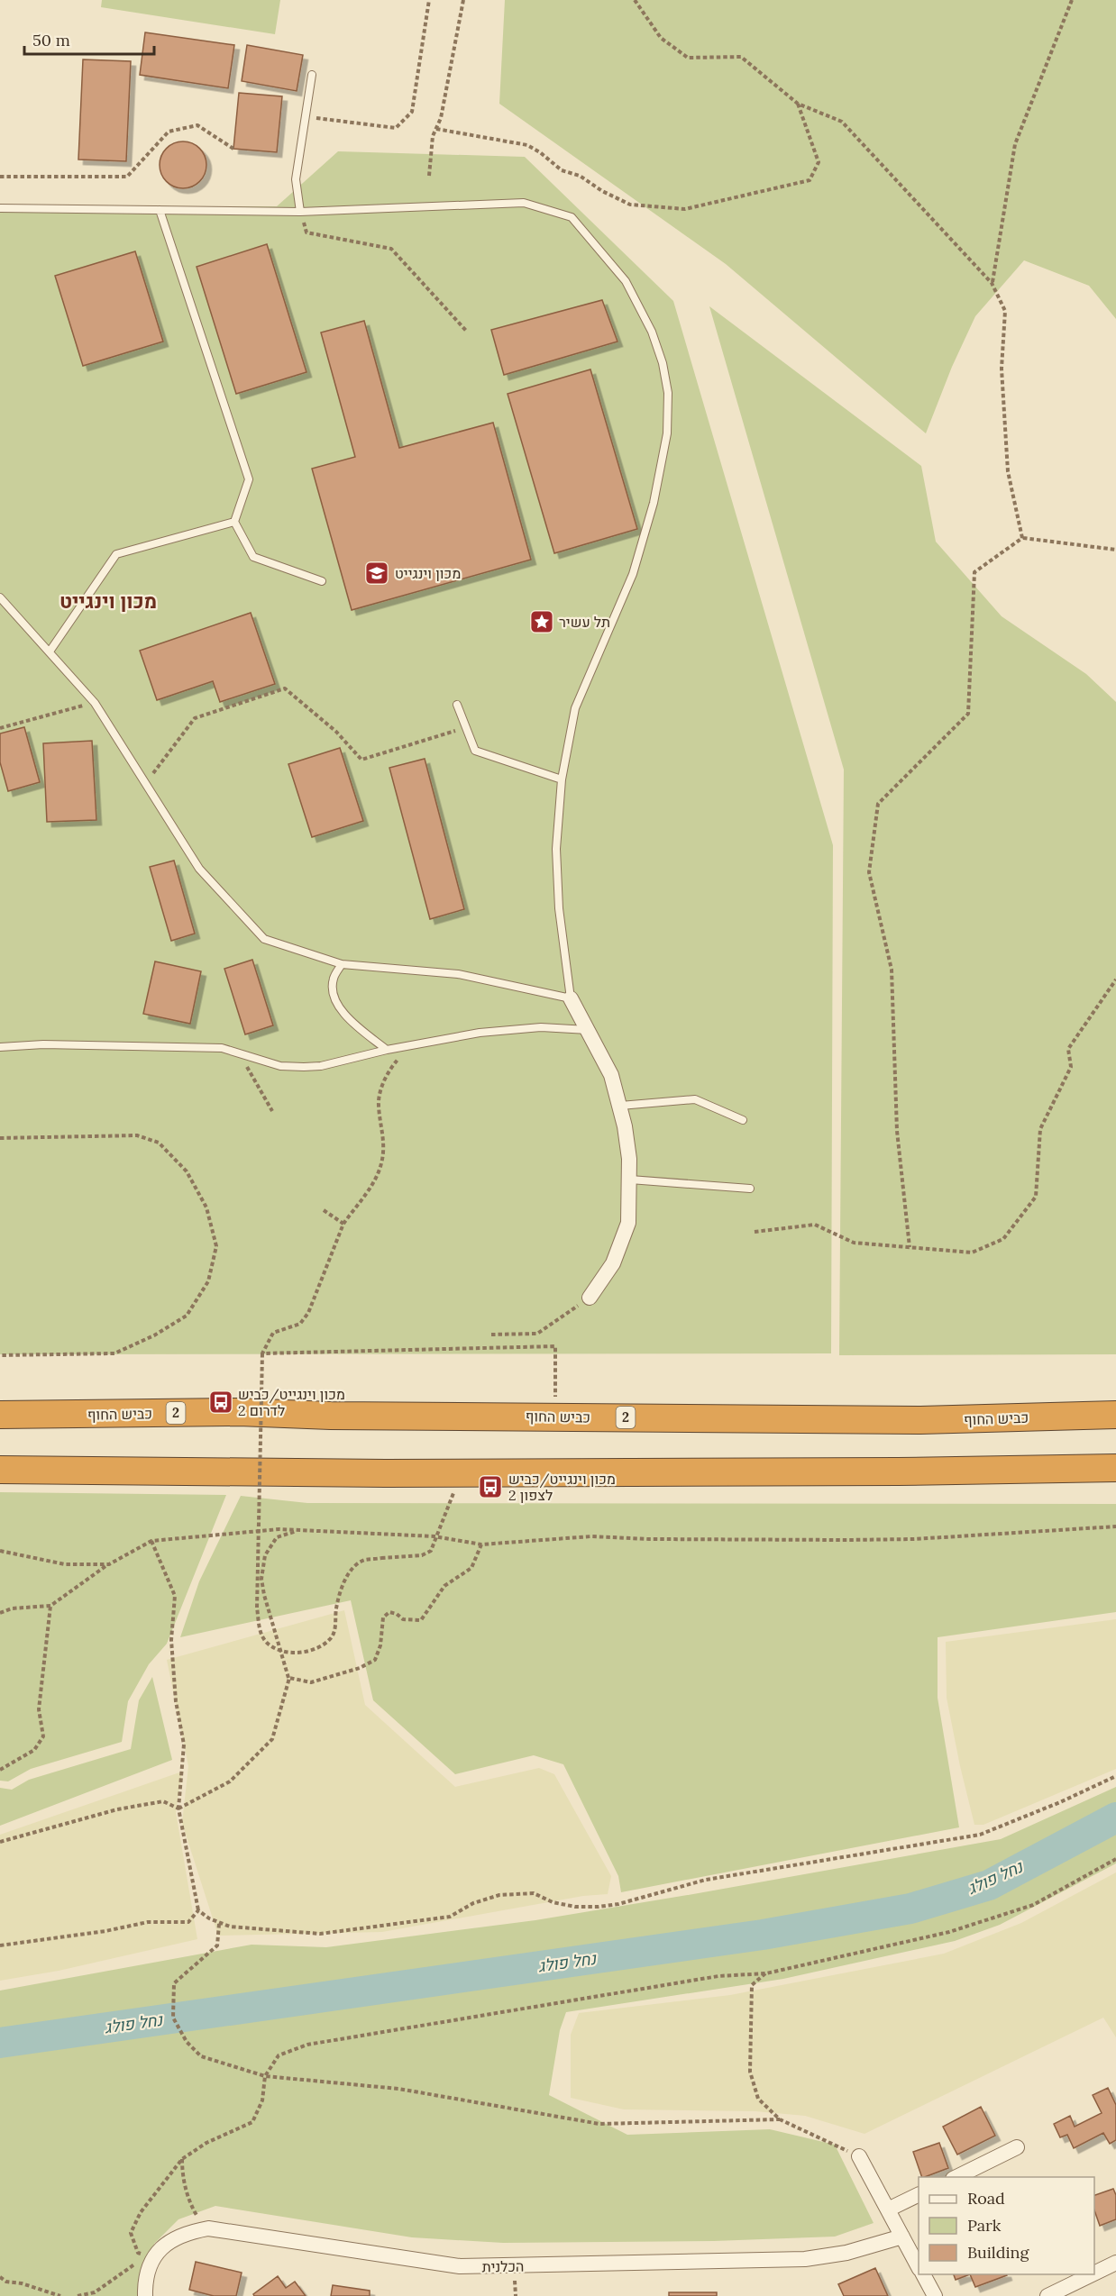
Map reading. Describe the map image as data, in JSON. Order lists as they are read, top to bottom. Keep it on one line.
{"streets":{"highway":["2","כביש החוף"],"street":["הכלנית"]},"districts":["מכון וינגייט"],"water":["נחל פולג"],"places":{"school or university":["מכון וינגייט"],"place":["תל עשיר"],"bus stop":["מכון וינגייט/כביש 2 לדרום","מכון וינגייט/כביש 2 לצפון"]},"legend":["Road","Park","Building"],"scale_bar":"50 m"}
